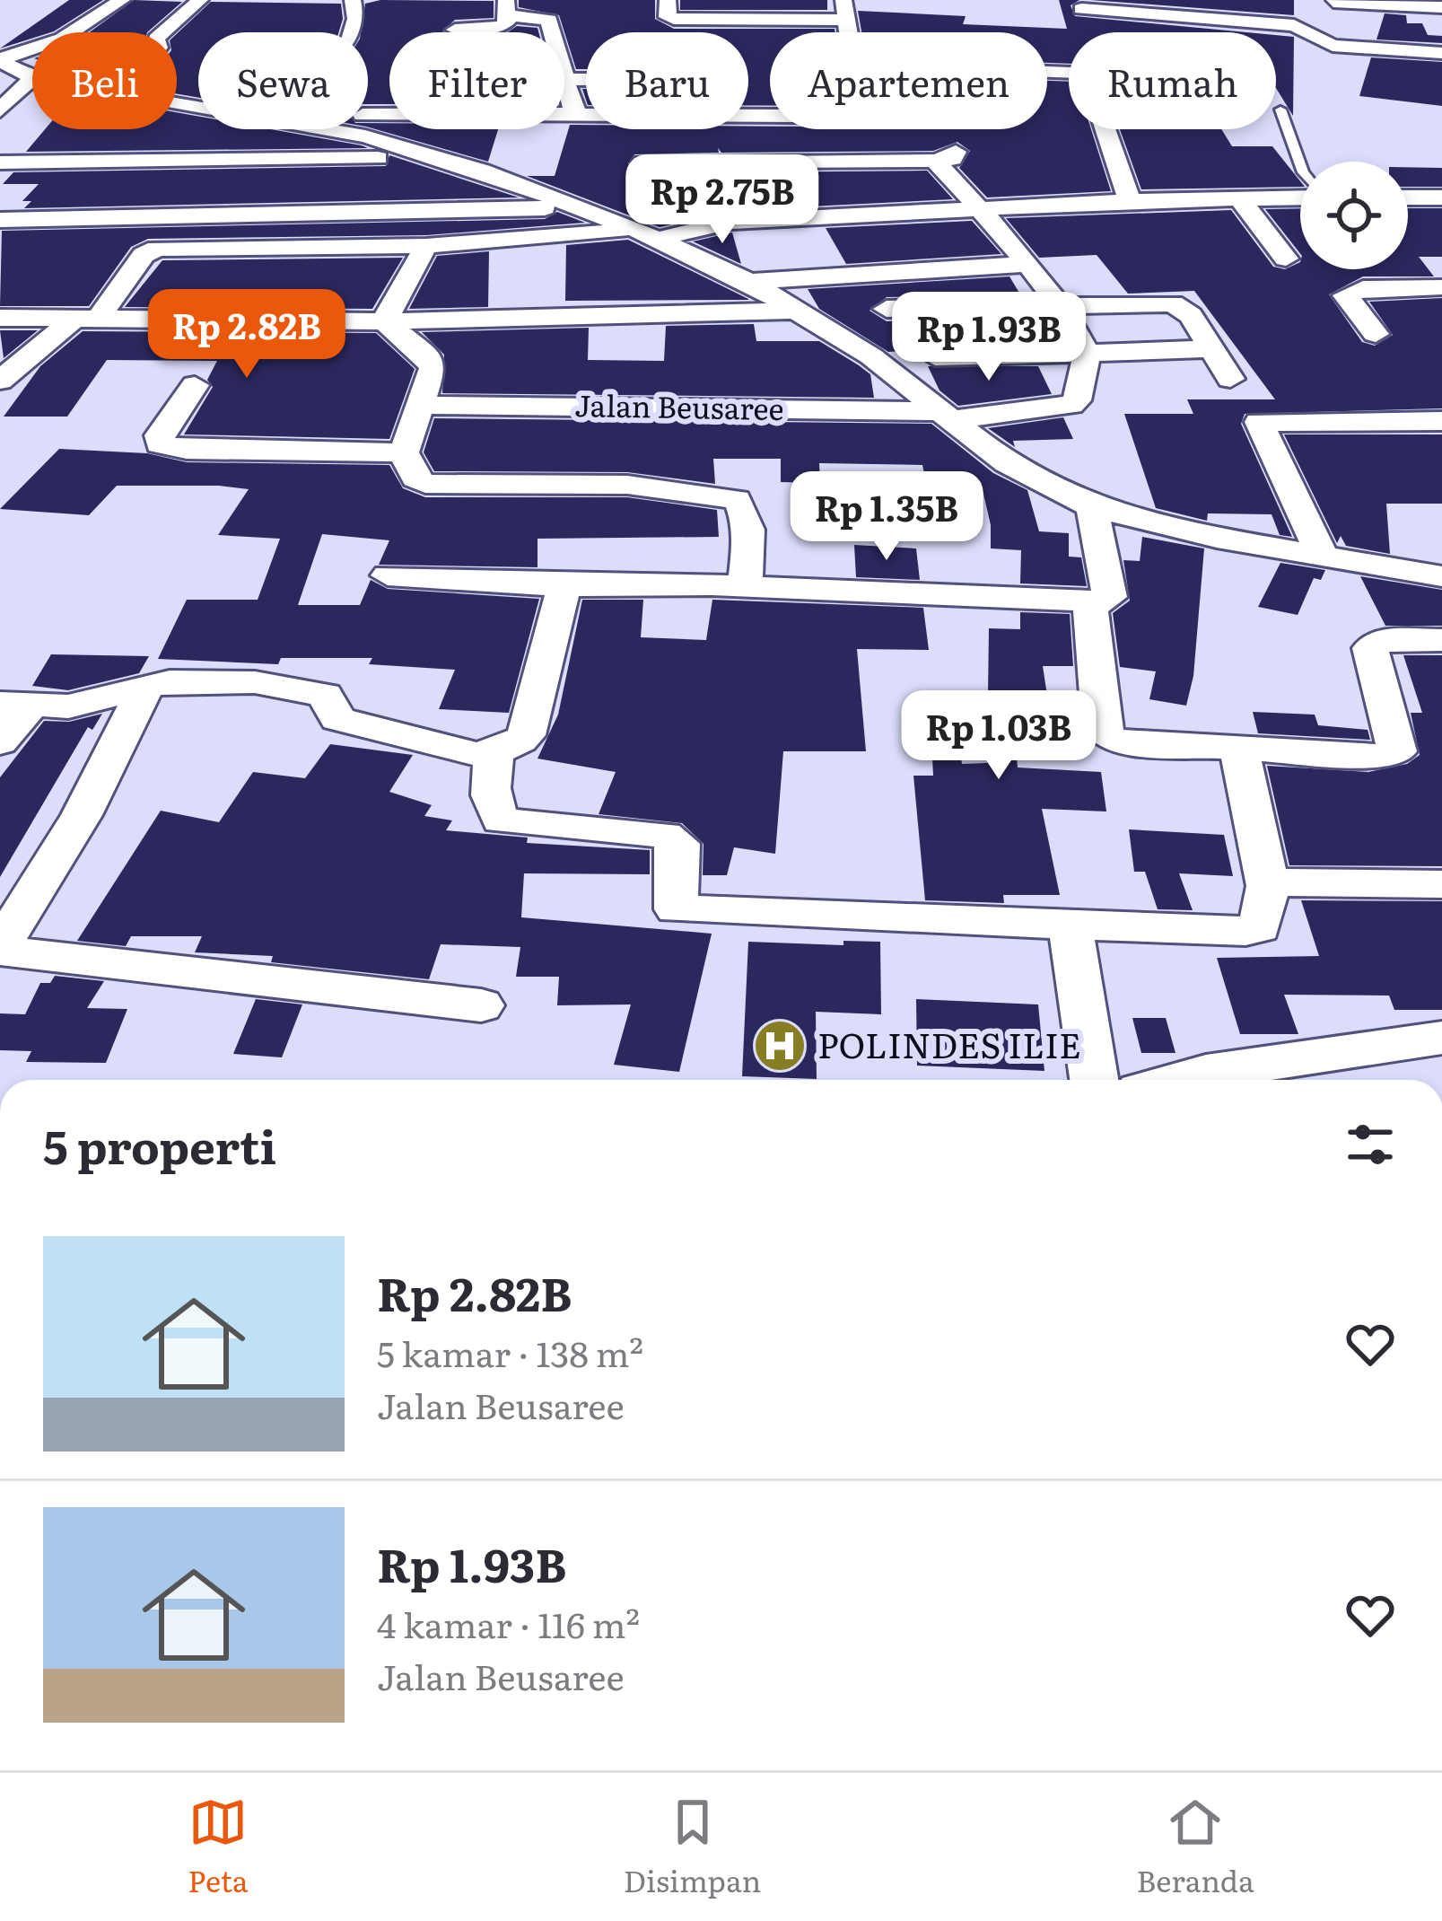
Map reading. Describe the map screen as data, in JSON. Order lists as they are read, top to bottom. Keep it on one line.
{"streets":{"street":["Jalan Beusaree"]},"places":{"hospital":["POLINDES ILIE"]},"page":{"chip":["Beli","Sewa","Filter","Baru","Apartemen","Rumah"],"price":["Rp 2.75B","Rp 2.82B","Rp 1.93B","Rp 1.35B","Rp 1.03B"],"heading":"5 properti","list":[{"name":"Rp 2.82B","note":"5 kamar · 138 m² · Jalan Beusaree"},{"name":"Rp 1.93B","note":"4 kamar · 116 m² · Jalan Beusaree"}],"tabs":["Peta","Disimpan","Beranda"]}}
